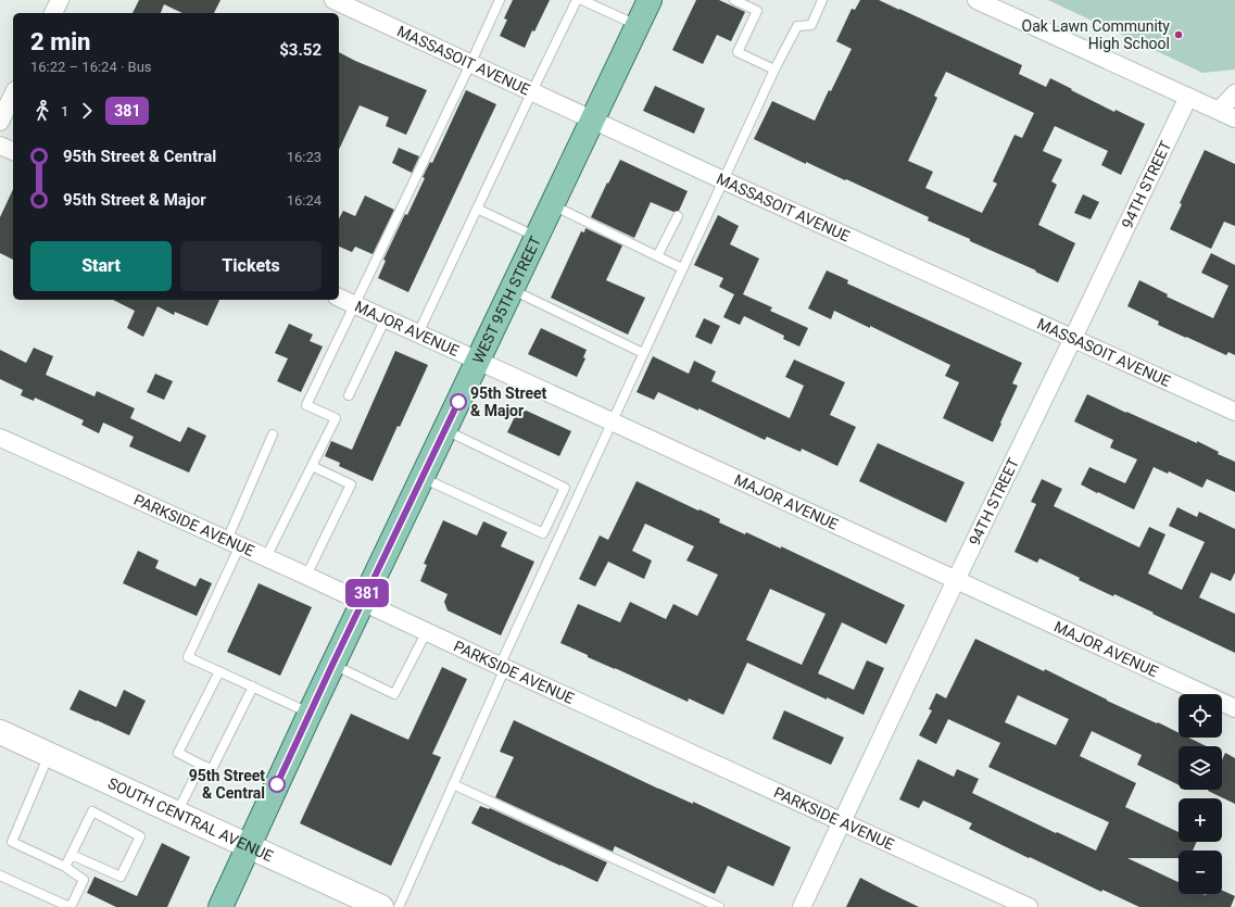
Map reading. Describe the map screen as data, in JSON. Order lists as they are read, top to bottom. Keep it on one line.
{"streets":{"main road":["WEST 95TH STREET"],"street":["MASSASOIT AVENUE","94TH STREET","MAJOR AVENUE","PARKSIDE AVENUE","SOUTH CENTRAL AVENUE"]},"crossings":[["MASSASOIT AVENUE","94TH STREET"],["MASSASOIT AVENUE","WEST 95TH STREET"],["94TH STREET","MAJOR AVENUE"],["94TH STREET","PARKSIDE AVENUE"],["WEST 95TH STREET","MAJOR AVENUE"],["WEST 95TH STREET","PARKSIDE AVENUE"],["WEST 95TH STREET","SOUTH CENTRAL AVENUE"]],"places":["Oak Lawn Community High School","95th Street & Major","95th Street & Central"],"lines":["bus line 381"],"page":{"on_map":"381","heading":["2 min","16:22 – 16:24 · Bus","$3.52"],"legs":["1","381"],"list":[{"name":"95th Street & Central","value":"16:23"},{"name":"95th Street & Major","value":"16:24"}],"buttons":["Start","Tickets"],"map_buttons":["+","−"]}}
